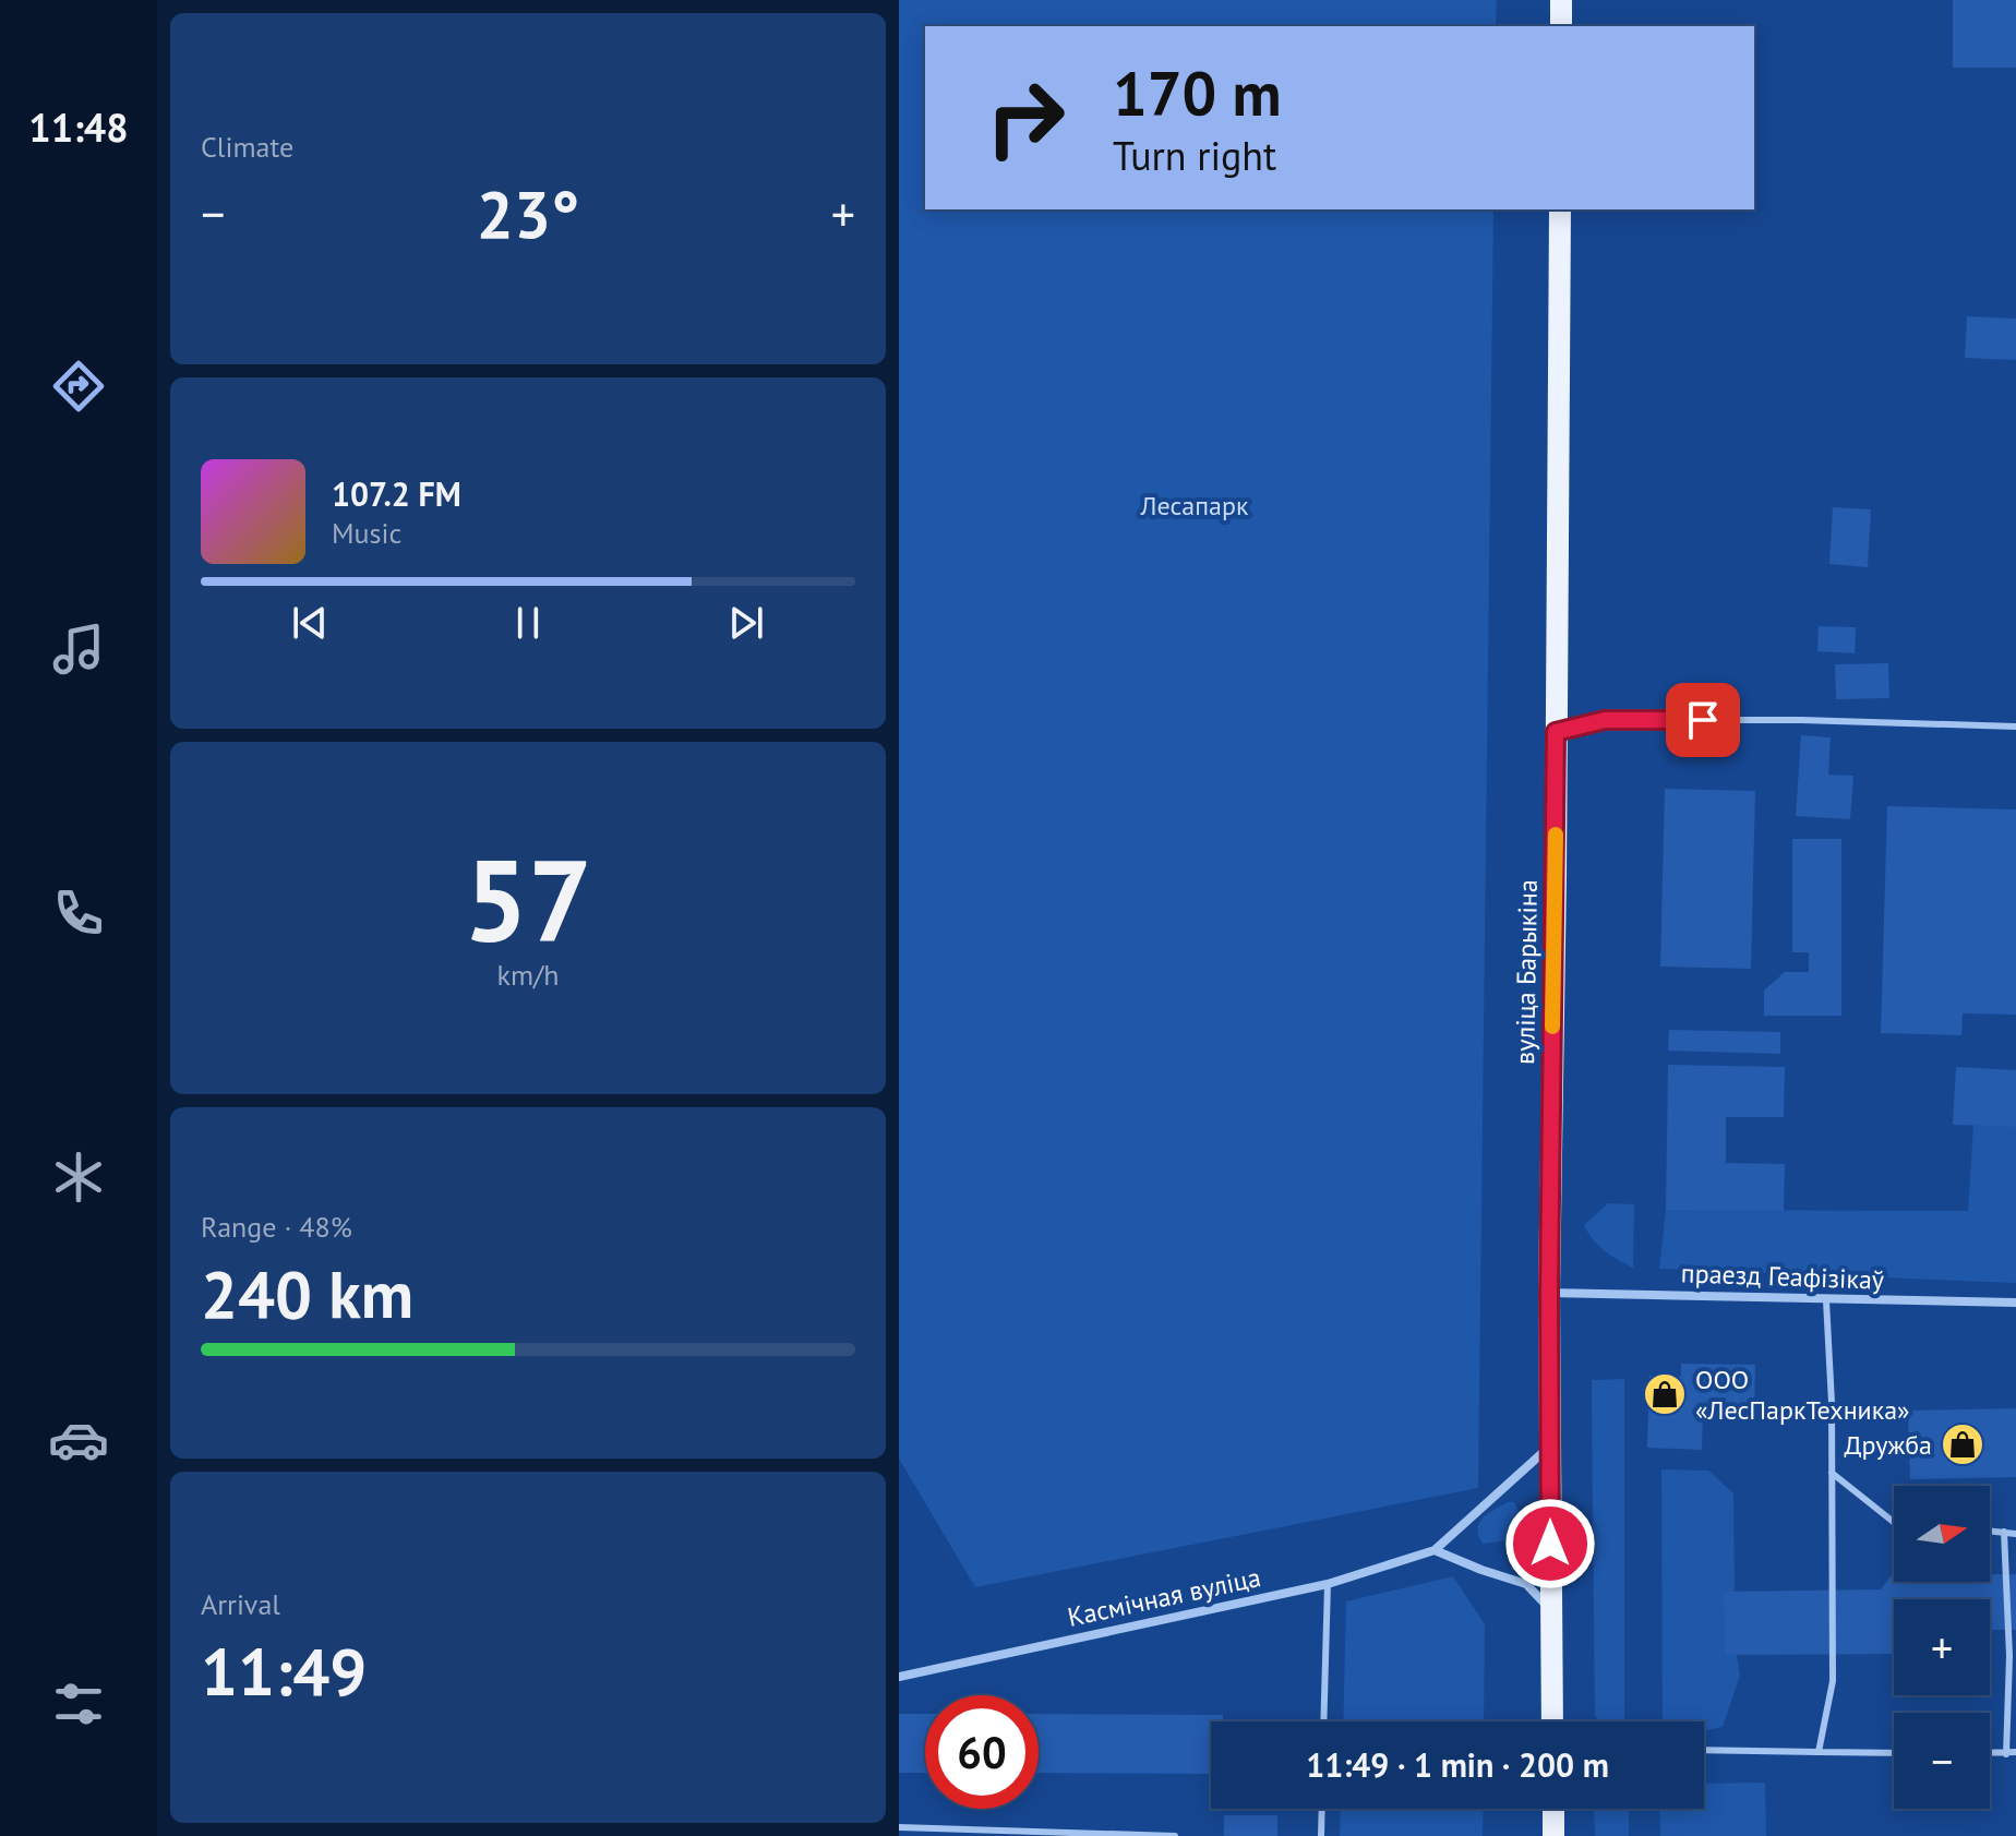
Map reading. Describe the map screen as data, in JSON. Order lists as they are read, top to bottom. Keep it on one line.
{"streets":{"main road":["вуліца Барыкіна"],"street":["праезд Геафізікаў","Касмічная вуліца"]},"crossings":[["вуліца Барыкіна","праезд Геафізікаў"],["вуліца Барыкіна","Касмічная вуліца"]],"parks":["Лесапарк"],"places":{"shop":["ООО «ЛесПаркТехника»","Дружба"]},"north":"right","page":{"tabs":"11:48","tile":["Climate",["57","km/h"],["Range · 48%","240 km"],["Arrival","11:49"]],"turn":["170 m","Turn right"],"heat":["−","23°","+"],"song":["107.2 FM","Music"],"map_buttons":["+","−"],"limit":"60","trip":"11:49 · 1 min · 200 m"}}
